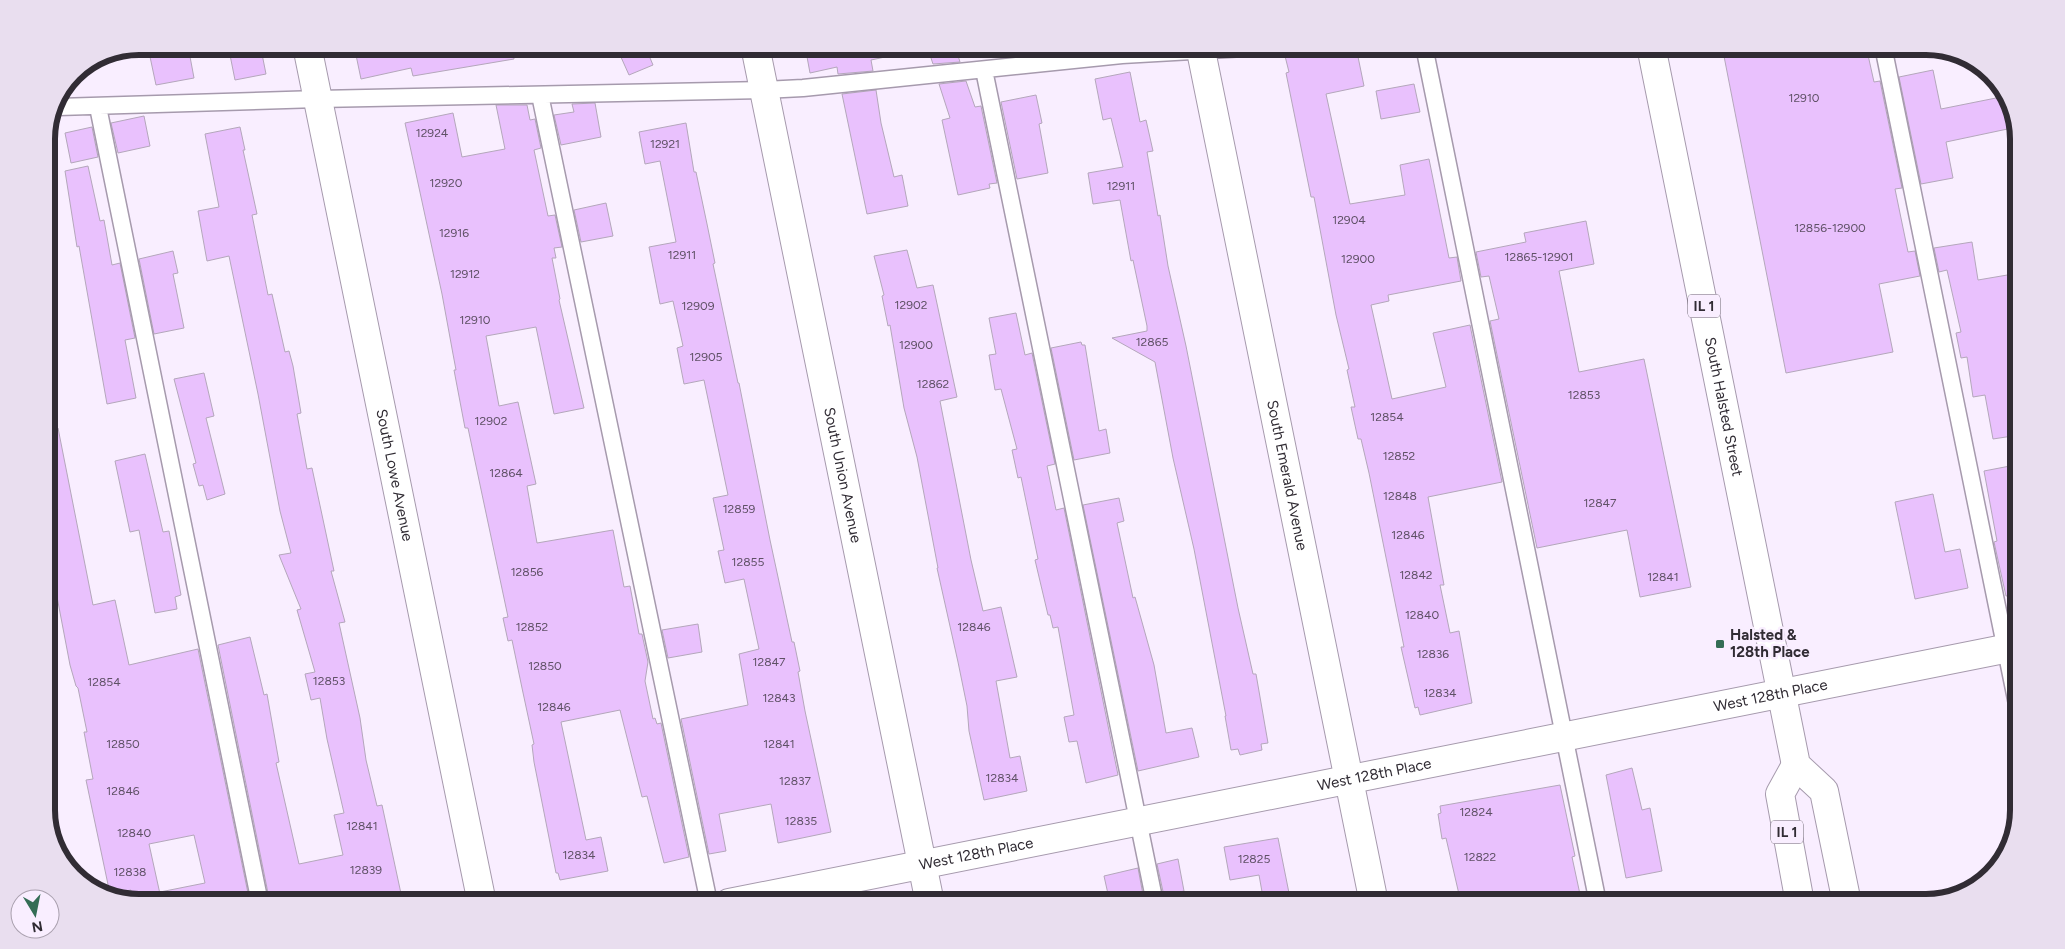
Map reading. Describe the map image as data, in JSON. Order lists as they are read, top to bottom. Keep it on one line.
{"streets":{"street":["IL 1","South Halsted Street","South Lowe Avenue","South Union Avenue","South Emerald Avenue","West 128th Place"]},"crossings":[["IL 1","South Halsted Street"],["South Halsted Street","West 128th Place"],["South Union Avenue","West 128th Place"],["South Emerald Avenue","West 128th Place"]],"places":{"transit":["Halsted & 128th Place"]},"house_numbers":["12910","12924","12921","12920","12911","12904","12856-12900","12916","12911","12865-12901","12900","12912","12902","12909","12910","12865","12900","12905","12862","12853","12854","12902","12852","12864","12848","12847","12859","12846","12855","12856","12842","12841","12840","12852","12846","12836","12847","12850","12853","12854","12834","12843","12846","12850","12841","12834","12837","12846","12824","12835","12841","12840","12834","12822","12825","12839","12838"],"north":"bottom"}
